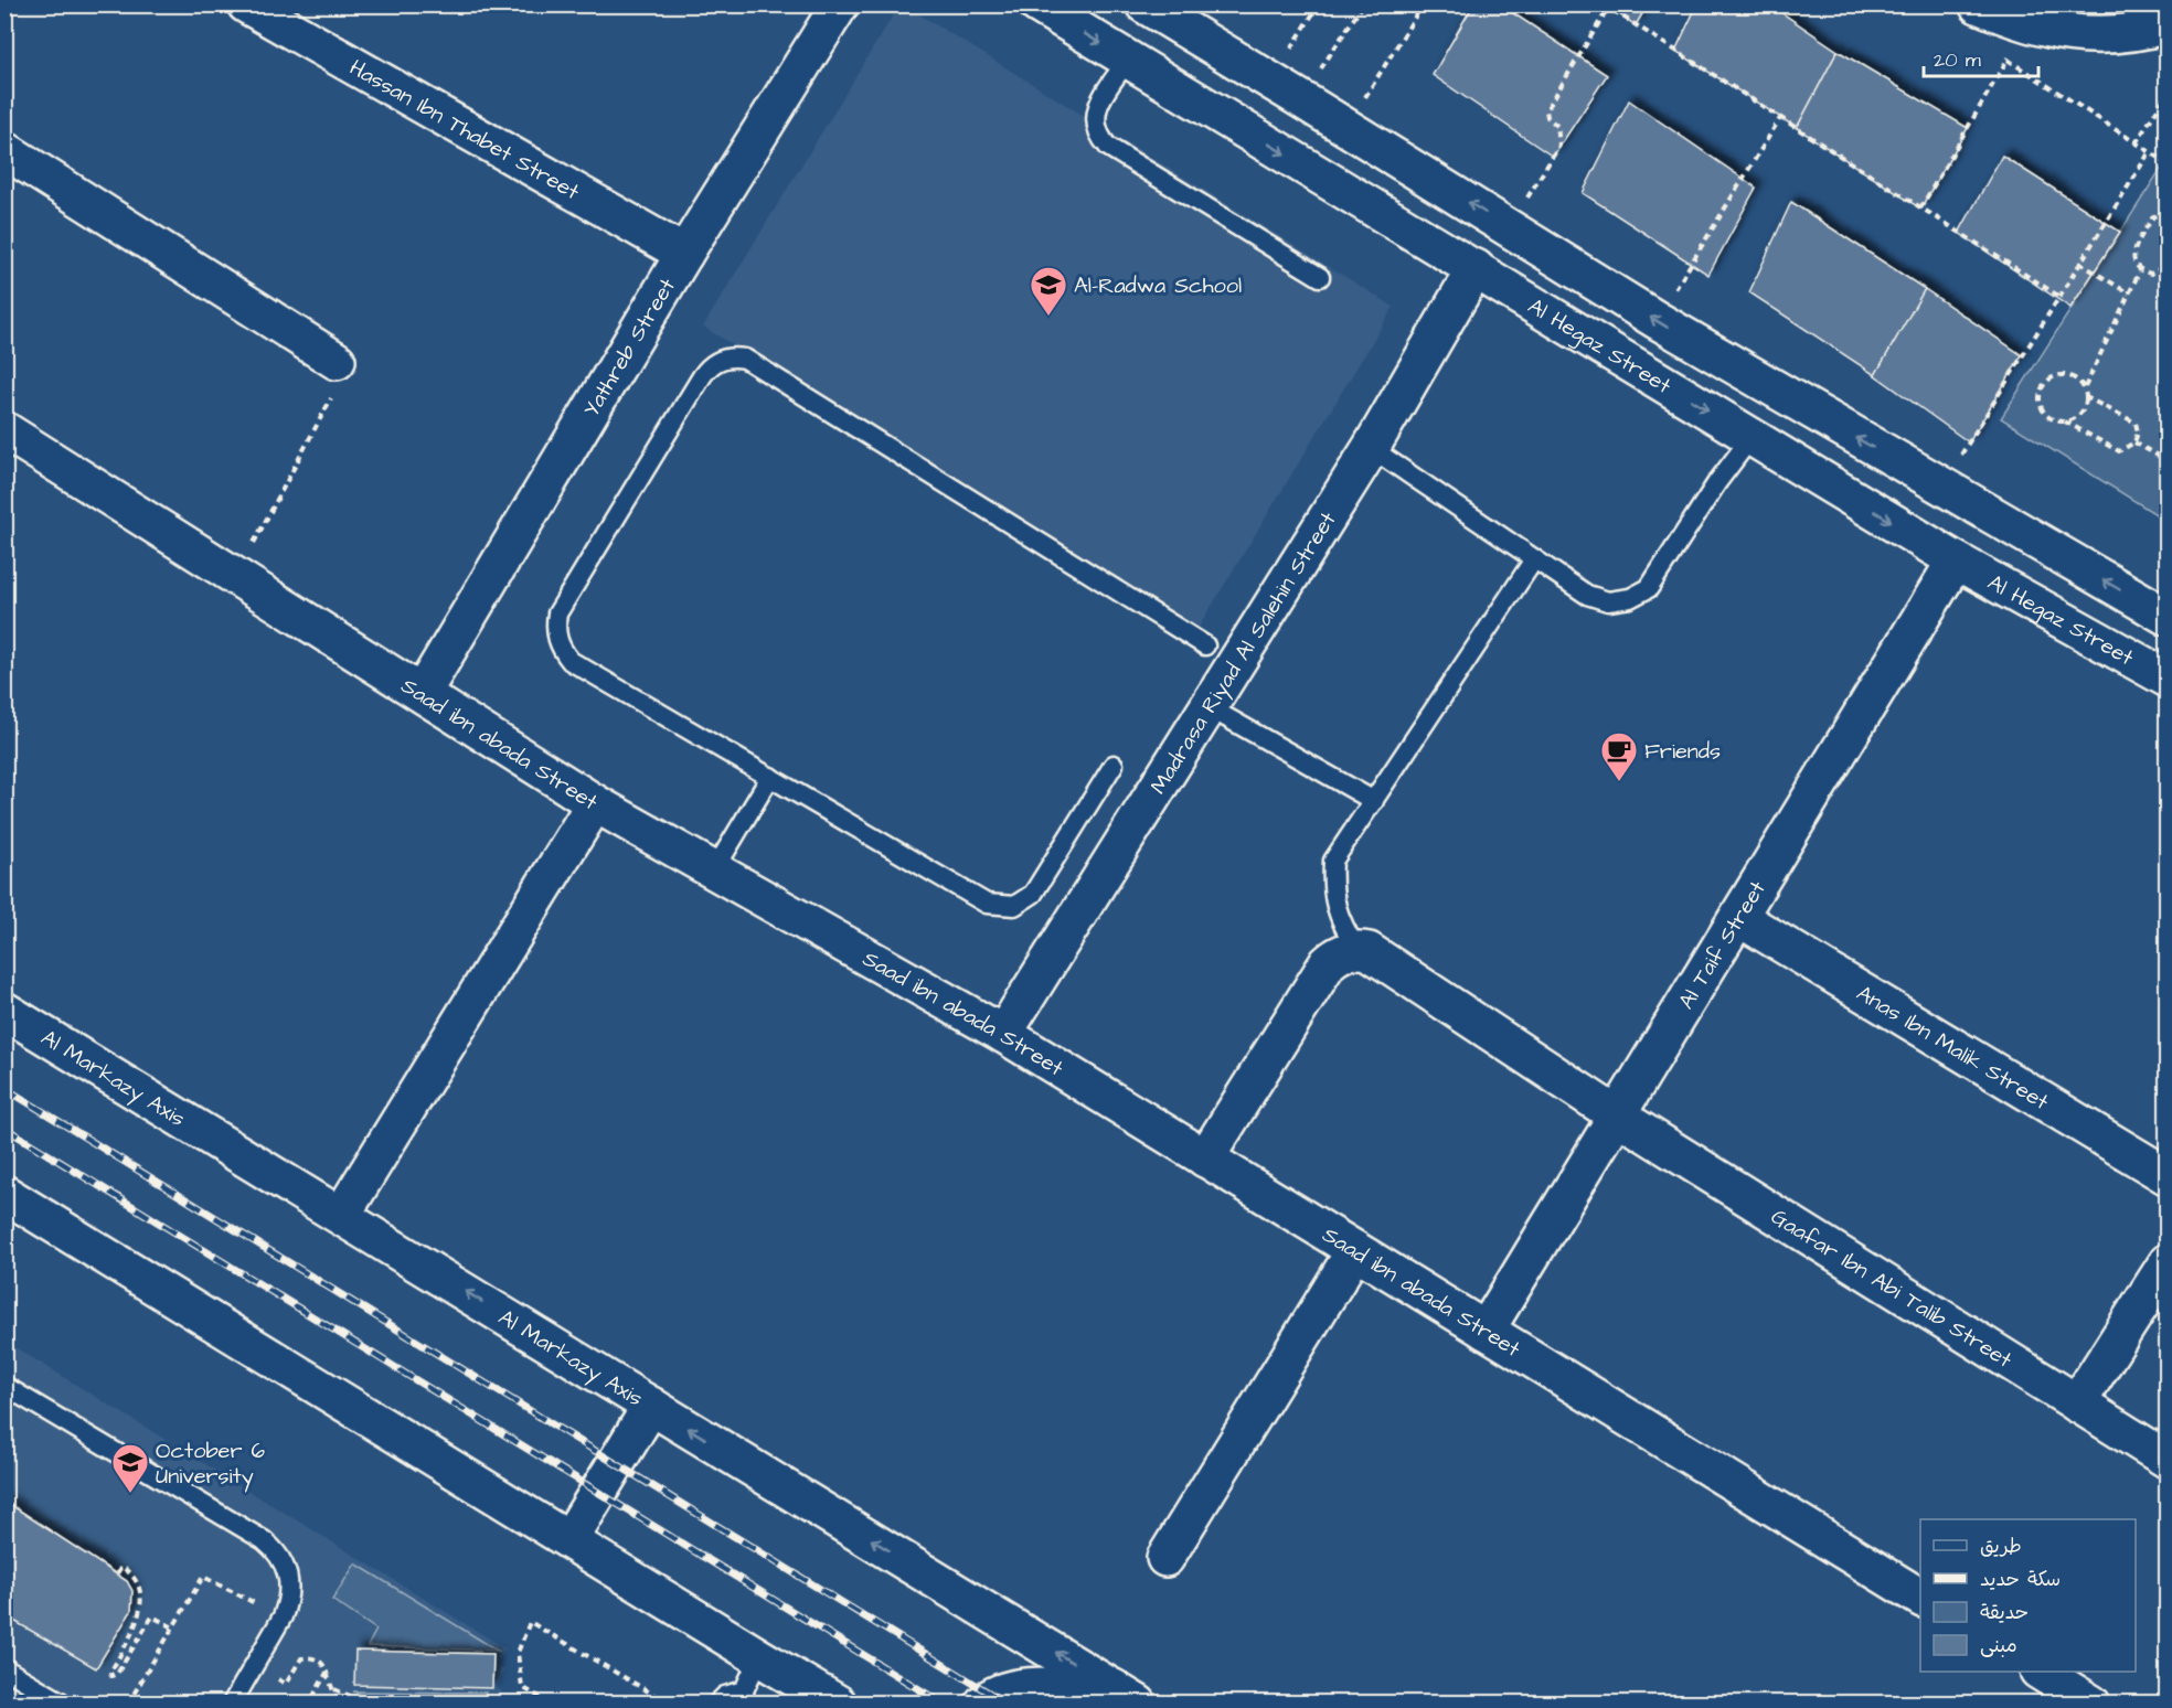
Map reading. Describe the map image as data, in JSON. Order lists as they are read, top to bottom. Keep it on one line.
{"streets":{"street":["Hassan Ibn Thabet Street","Al Hegaz Street","Yathreb Street","Madrasa Riyad Al Salehin Street","Saad ibn abada Street","Al Taif Street","Anas Ibn Malik Street","Al Markazy Axis","Gaafar Ibn Abi Talib Street"]},"crossings":[["Hassan Ibn Thabet Street","Yathreb Street"],["Al Hegaz Street","Madrasa Riyad Al Salehin Street"],["Al Hegaz Street","Al Taif Street"],["Yathreb Street","Saad ibn abada Street"],["Madrasa Riyad Al Salehin Street","Saad ibn abada Street"],["Saad ibn abada Street","Al Taif Street"],["Al Taif Street","Anas Ibn Malik Street"],["Al Taif Street","Gaafar Ibn Abi Talib Street"]],"places":{"school or university":["Al-Radwa School","October 6 University"],"cafe":["Friends"]},"legend":["طريق","سكة حديد","حديقة","مبنى"],"scale_bar":"20 m"}
